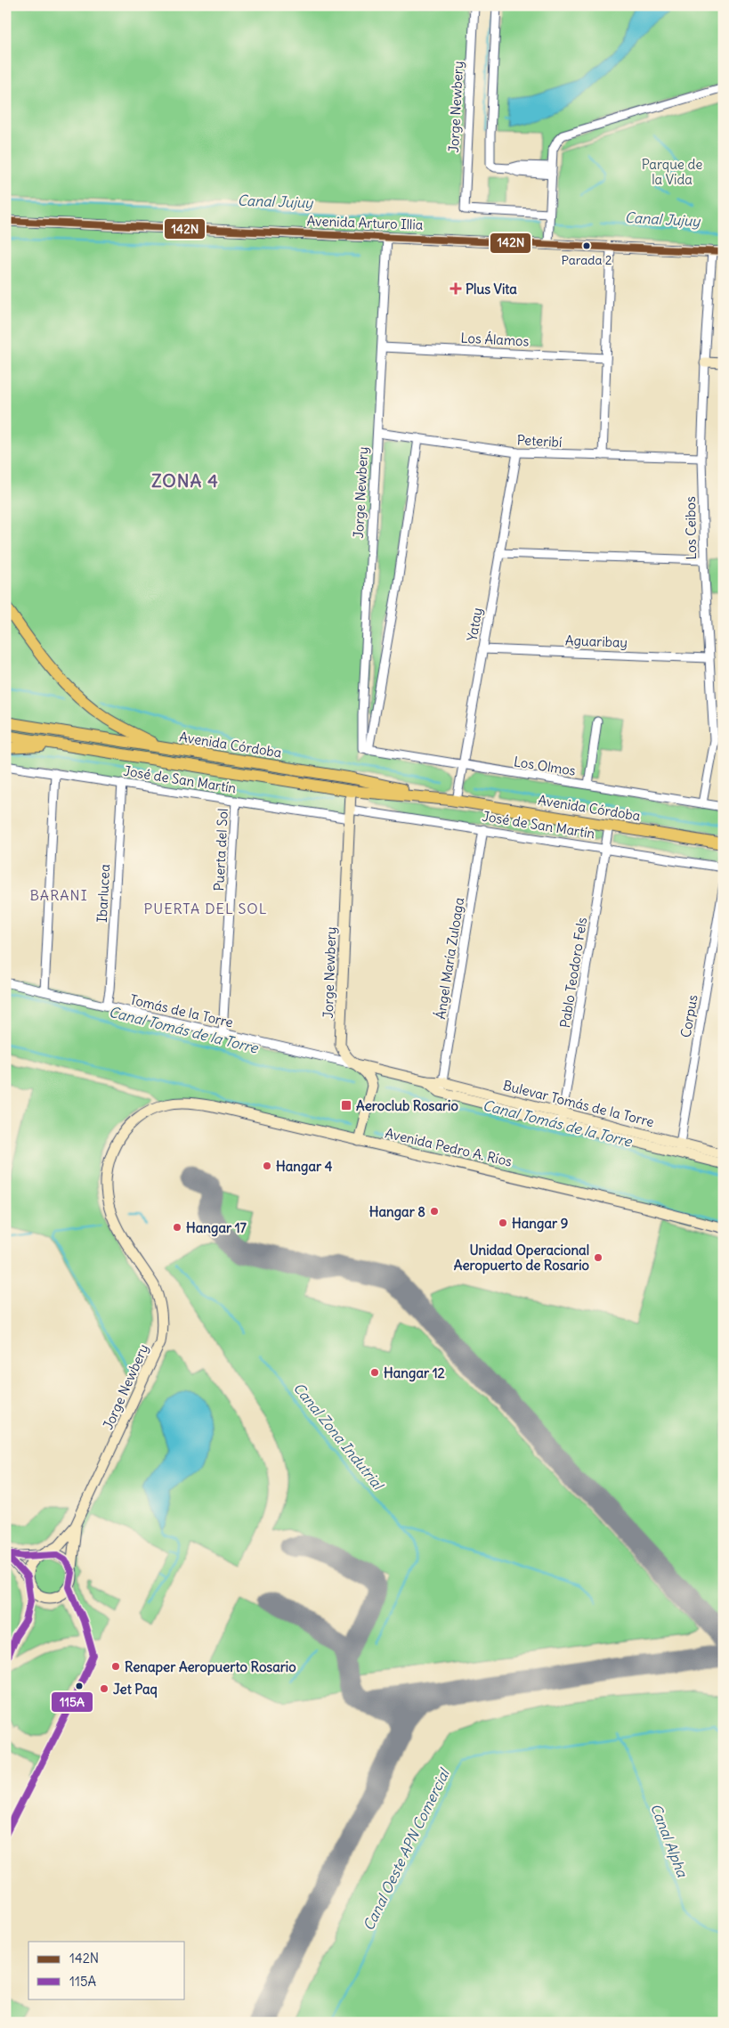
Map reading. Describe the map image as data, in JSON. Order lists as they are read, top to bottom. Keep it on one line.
{"streets":{"main road":["Jorge Newbery","Avenida Arturo Illia","Avenida Córdoba","Bulevar Tomás de la Torre","Avenida Pedro A. Ríos"],"street":["Los Álamos","Peteribí","Los Ceibos","Yatay","Aguaribay","Los Olmos","José de San Martín","Puerta del Sol","Ibarlucea","Ángel María Zuloaga","Pablo Teodoro Fels","Tomás de la Torre","Corpus"]},"crossings":[["Jorge Newbery","Avenida Arturo Illia"],["Jorge Newbery","Los Álamos"],["Jorge Newbery","Peteribí"],["Jorge Newbery","Avenida Córdoba"],["Jorge Newbery","Los Olmos"],["Jorge Newbery","José de San Martín"],["Jorge Newbery","Tomás de la Torre"],["Jorge Newbery","Bulevar Tomás de la Torre"],["Jorge Newbery","Avenida Pedro A. Ríos"],["Avenida Arturo Illia","Los Ceibos"],["Peteribí","Los Ceibos"],["Peteribí","Yatay"],["Los Ceibos","Aguaribay"],["Los Ceibos","Los Olmos"],["Yatay","Aguaribay"],["Yatay","Avenida Córdoba"],["Yatay","Los Olmos"],["Avenida Córdoba","Pablo Teodoro Fels"],["José de San Martín","Puerta del Sol"],["José de San Martín","Ibarlucea"],["José de San Martín","Ángel María Zuloaga"],["José de San Martín","Pablo Teodoro Fels"],["Puerta del Sol","Tomás de la Torre"],["Ibarlucea","Tomás de la Torre"],["Ángel María Zuloaga","Bulevar Tomás de la Torre"],["Pablo Teodoro Fels","Bulevar Tomás de la Torre"],["Tomás de la Torre","Bulevar Tomás de la Torre"],["Corpus","Bulevar Tomás de la Torre"]],"districts":["ZONA 4","BARANI","PUERTA DEL SOL"],"water":["Canal Jujuy","Canal Tomás de la Torre","Canal Zona Indutrial","Canal Alpha","Canal Oeste APN Comercial"],"parks":["Parque de la Vida"],"places":{"other":["Parada 2","Hangar 4","Hangar 8","Hangar 9","Hangar 17","Unidad Operacional Aeropuerto de Rosario","Hangar 12","Renaper Aeropuerto Rosario","Jet Paq"],"health":["Plus Vita"],"transit":["Aeroclub Rosario"]},"lines":["transit line 142N","transit line 115A"],"legend":["142N","115A"]}
